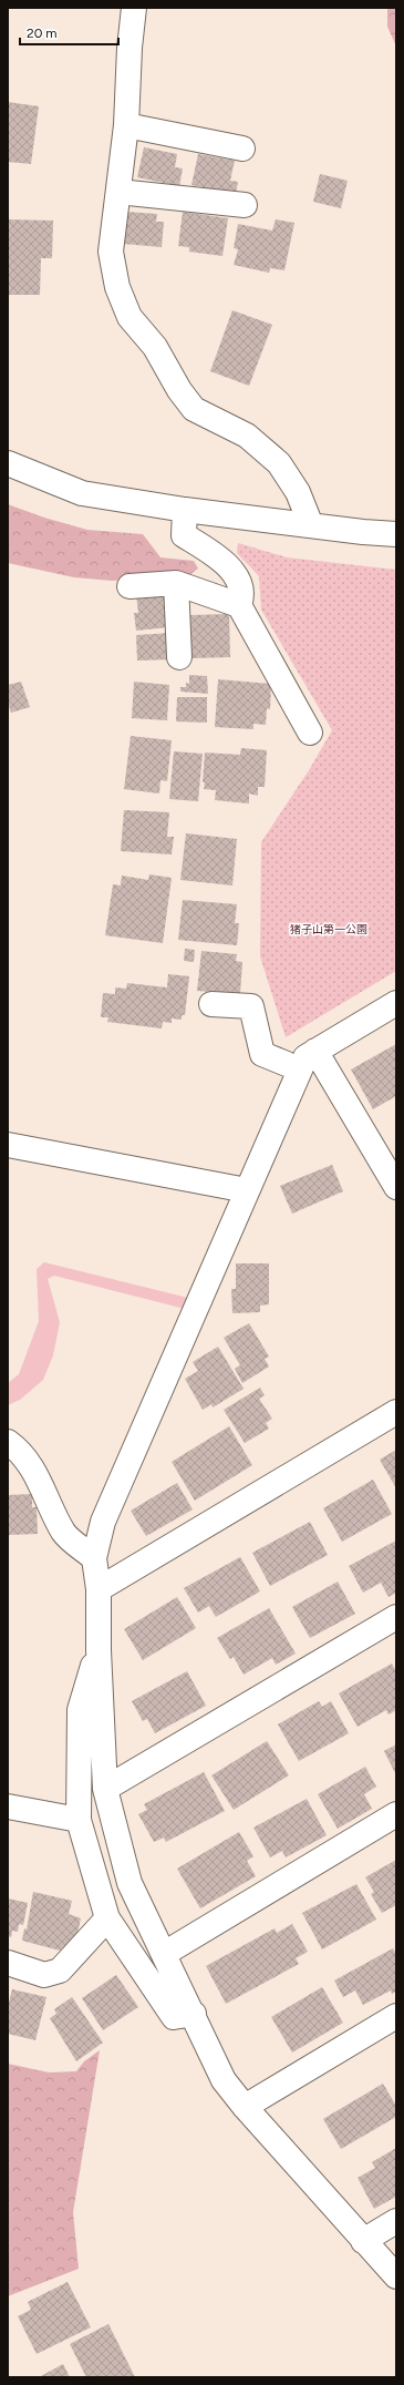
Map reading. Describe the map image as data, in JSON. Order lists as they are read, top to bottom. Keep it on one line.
{"parks":["猪子山第一公園"],"scale_bar":"20 m"}
